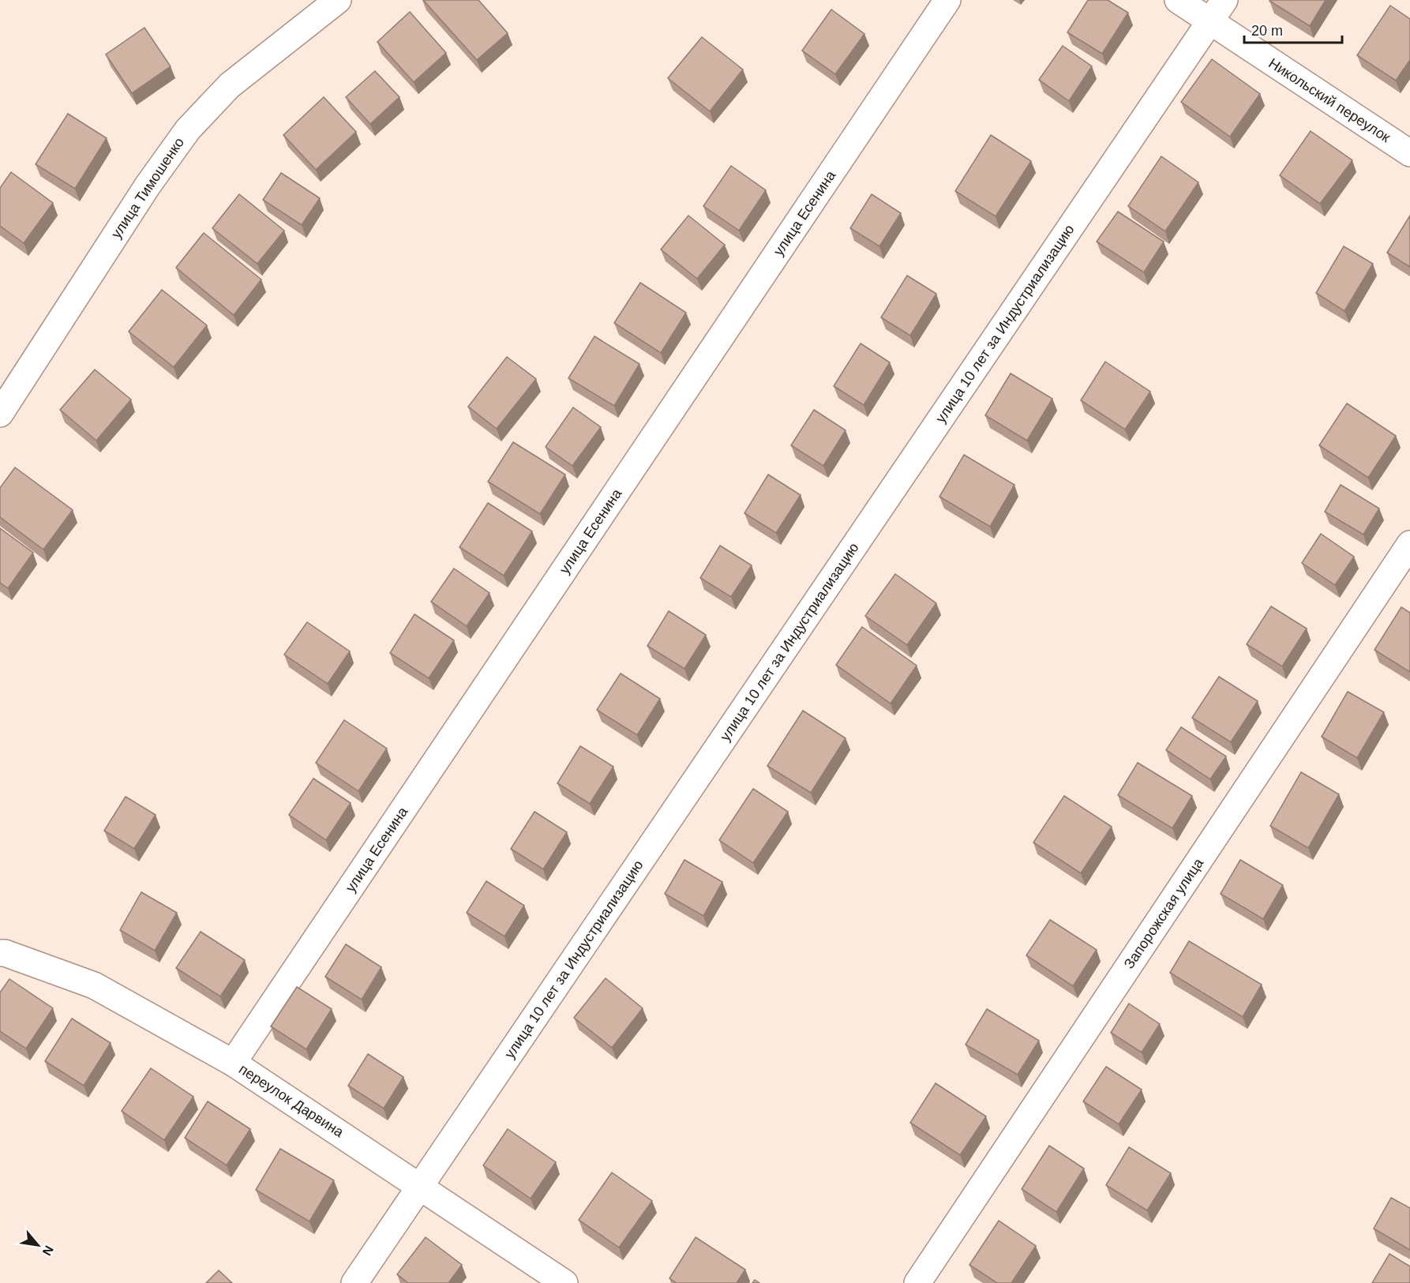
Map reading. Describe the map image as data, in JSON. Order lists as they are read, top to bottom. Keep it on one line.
{"streets":{"street":["Никольский переулок","улица Тимошенко","улица Есенина","улица 10 лет за Индустриализацию","Запорожская улица","переулок Дарвина"]},"crossings":[["Никольский переулок","улица 10 лет за Индустриализацию"],["улица Есенина","переулок Дарвина"],["улица 10 лет за Индустриализацию","переулок Дарвина"]],"scale_bar":"20 m","north":"bottom right"}
